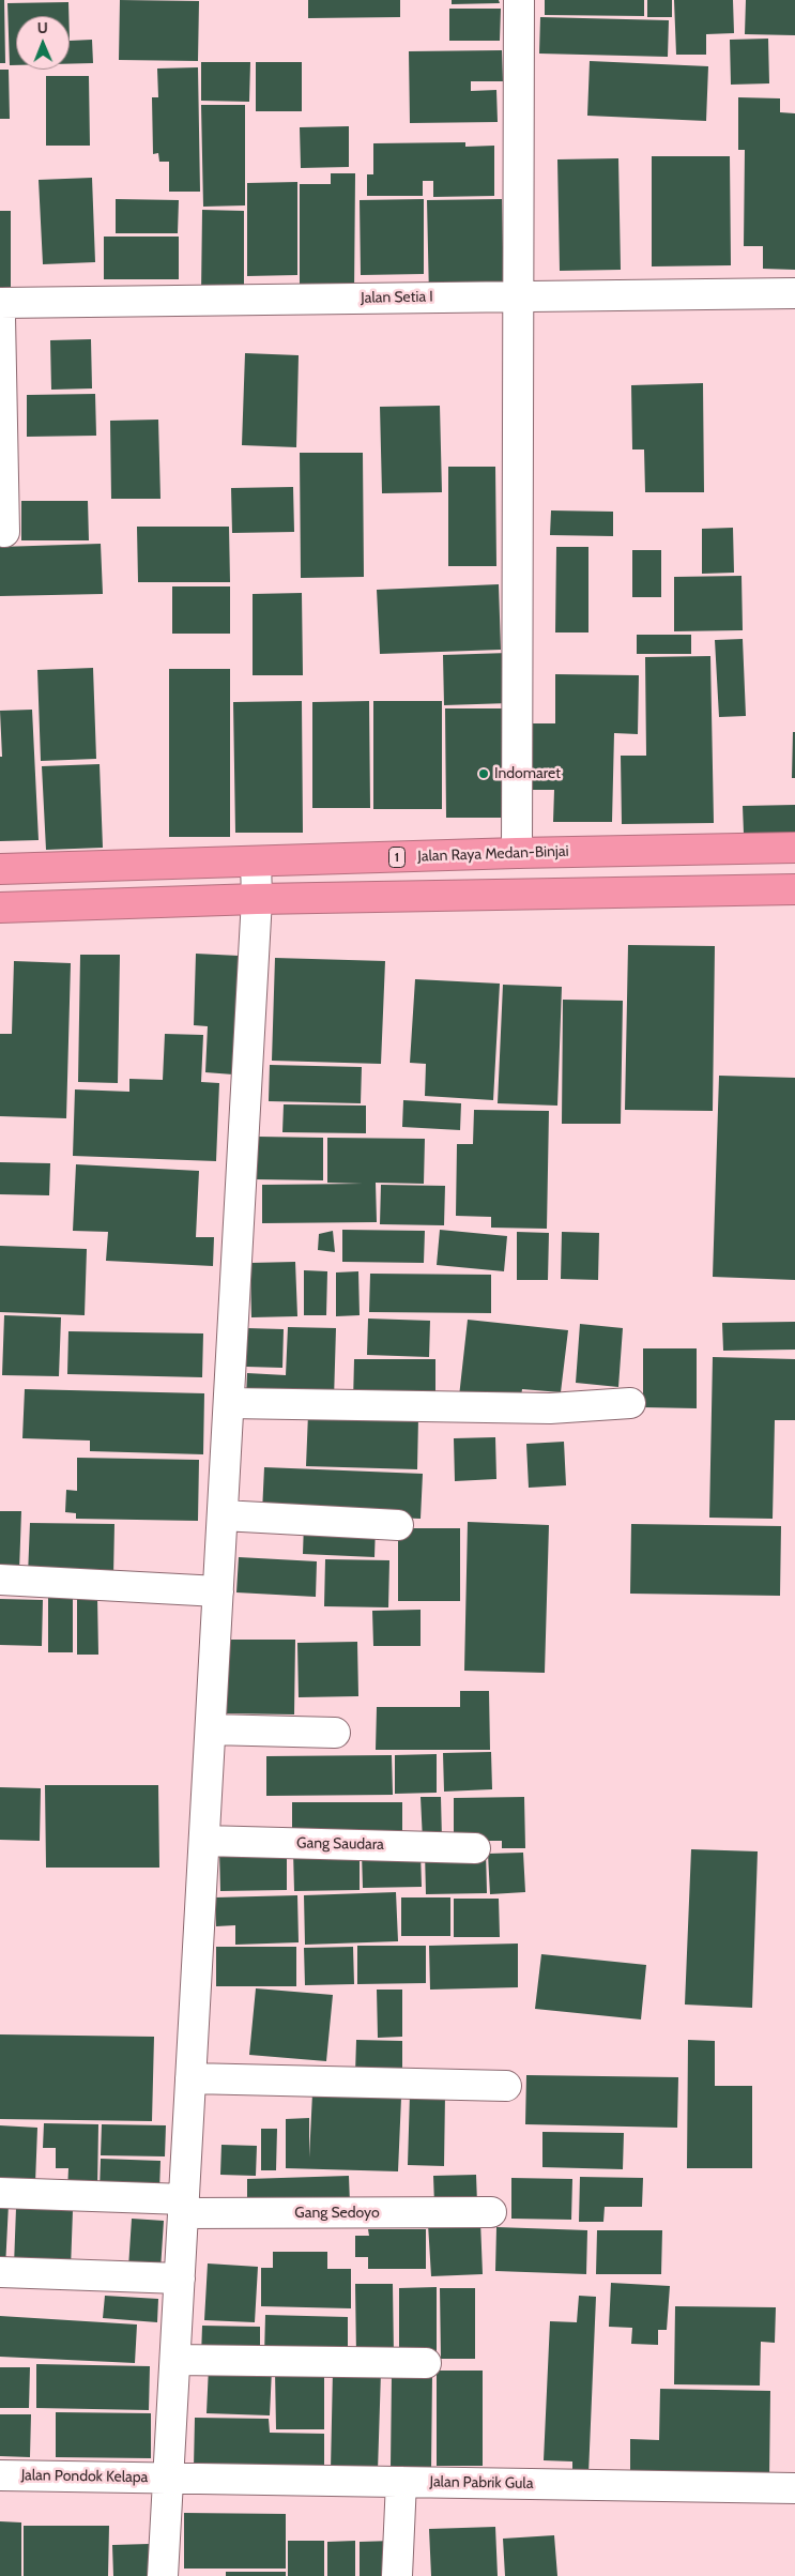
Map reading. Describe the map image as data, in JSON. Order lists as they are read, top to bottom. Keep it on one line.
{"streets":{"highway":["Jalan Raya Medan-Binjai","1"],"street":["Jalan Setia I","Gang Saudara","Gang Sedoyo","Jalan Pondok Kelapa","Jalan Pabrik Gula"]},"crossings":[["Jalan Pondok Kelapa","Jalan Pabrik Gula"]],"places":["Indomaret"],"north":"top"}
